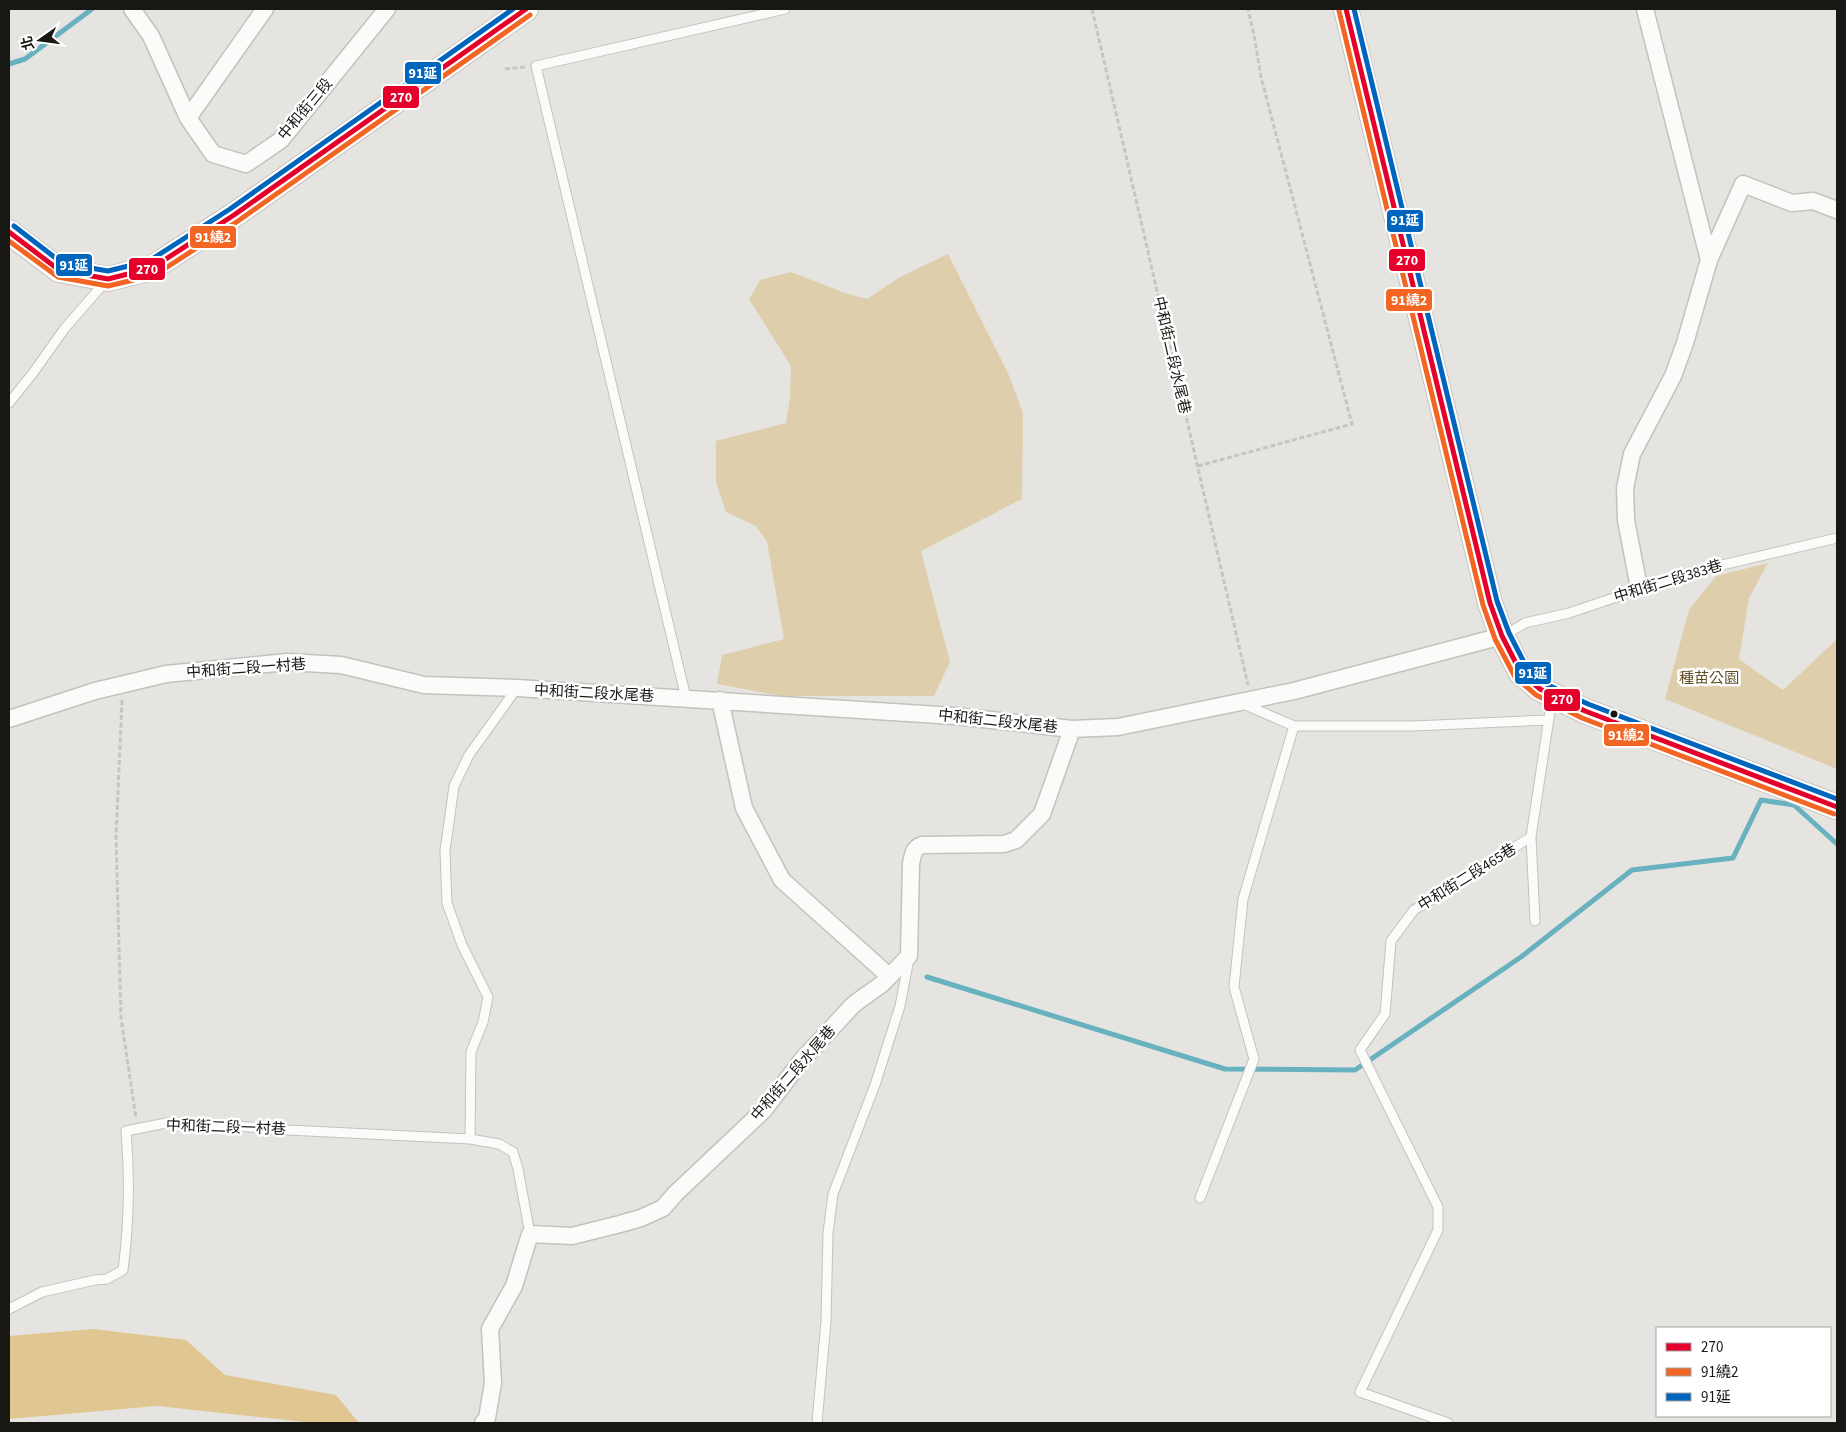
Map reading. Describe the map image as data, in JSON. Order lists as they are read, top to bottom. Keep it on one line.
{"streets":{"street":["中和街三段","中和街二段水尾巷","中和街二段一村巷"],"lane":["中和街二段383巷","中和街二段465巷"]},"crossings":[["中和街二段水尾巷","中和街二段383巷"],["中和街二段水尾巷","中和街二段一村巷"]],"parks":["種苗公園"],"lines":["transit line 270","transit line 91延","transit line 91繞2"],"legend":["270","91繞2","91延"],"north":"left"}
